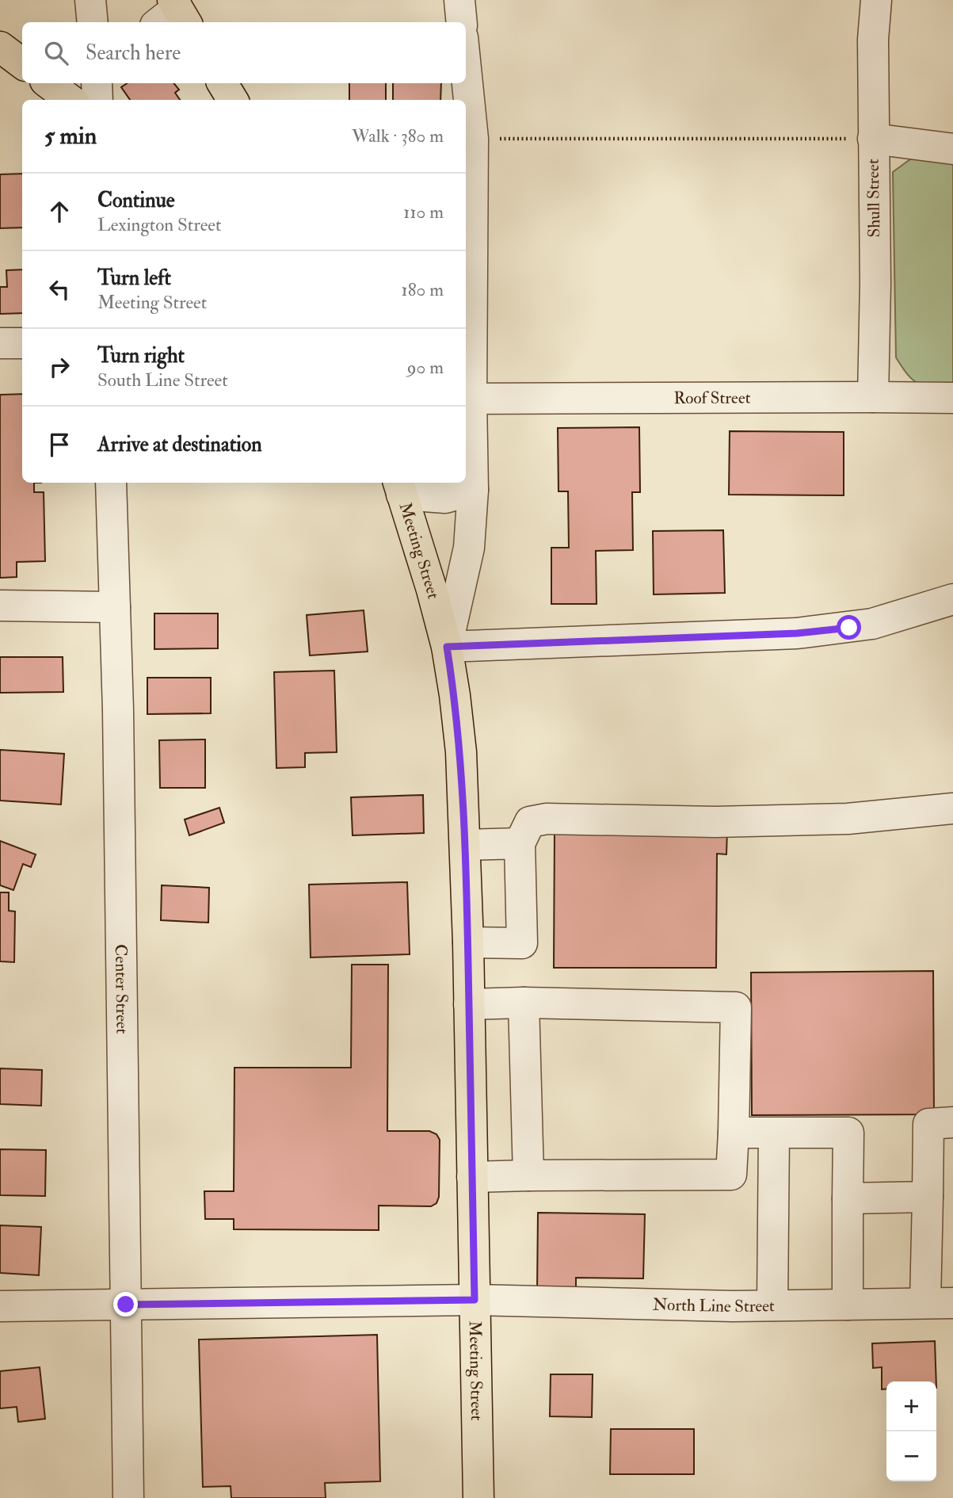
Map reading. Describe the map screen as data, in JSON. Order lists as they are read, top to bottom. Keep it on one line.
{"streets":{"main road":["Meeting Street"],"street":["Shull Street","Roof Street","Center Street","North Line Street"]},"crossings":[["Shull Street","Roof Street"],["Roof Street","Meeting Street"],["Meeting Street","North Line Street"],["Center Street","North Line Street"]],"page":{"search":"Search here","heading":["5 min","Walk · 380 m"],"list":[["Continue","Lexington Street","110 m"],["Turn left","Meeting Street","180 m"],["Turn right","South Line Street","90 m"],"Arrive at destination"],"map_buttons":["+","−"]}}
